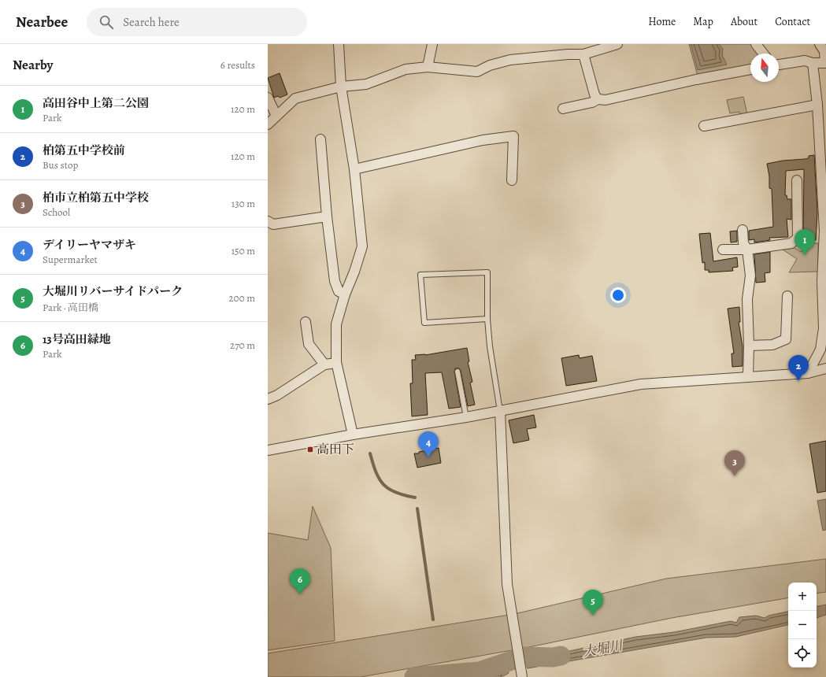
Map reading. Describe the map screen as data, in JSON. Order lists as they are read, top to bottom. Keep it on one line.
{"water":["大堀川"],"places":{"transit":["高田下"]},"north":"top","page":{"header":"Nearbee","search":"Search here","nav":["Home","Map","About","Contact"],"heading":["Nearby","6 results"],"list":[{"mark":"1","name":"高田谷中上第二公園","note":"Park","value":"120 m"},{"mark":"2","name":"柏第五中学校前","note":"Bus stop","value":"120 m"},{"mark":"3","name":"柏市立柏第五中学校","note":"School","value":"130 m"},{"mark":"4","name":"デイリーヤマザキ","note":"Supermarket","value":"150 m"},{"mark":"5","name":"大堀川リバーサイドパーク","note":"Park · 高田橋","value":"200 m"},{"mark":"6","name":"13号高田緑地","note":"Park","value":"270 m"}],"pins":["1","2","4","3","6","5"],"map_buttons":["+","−"]}}
